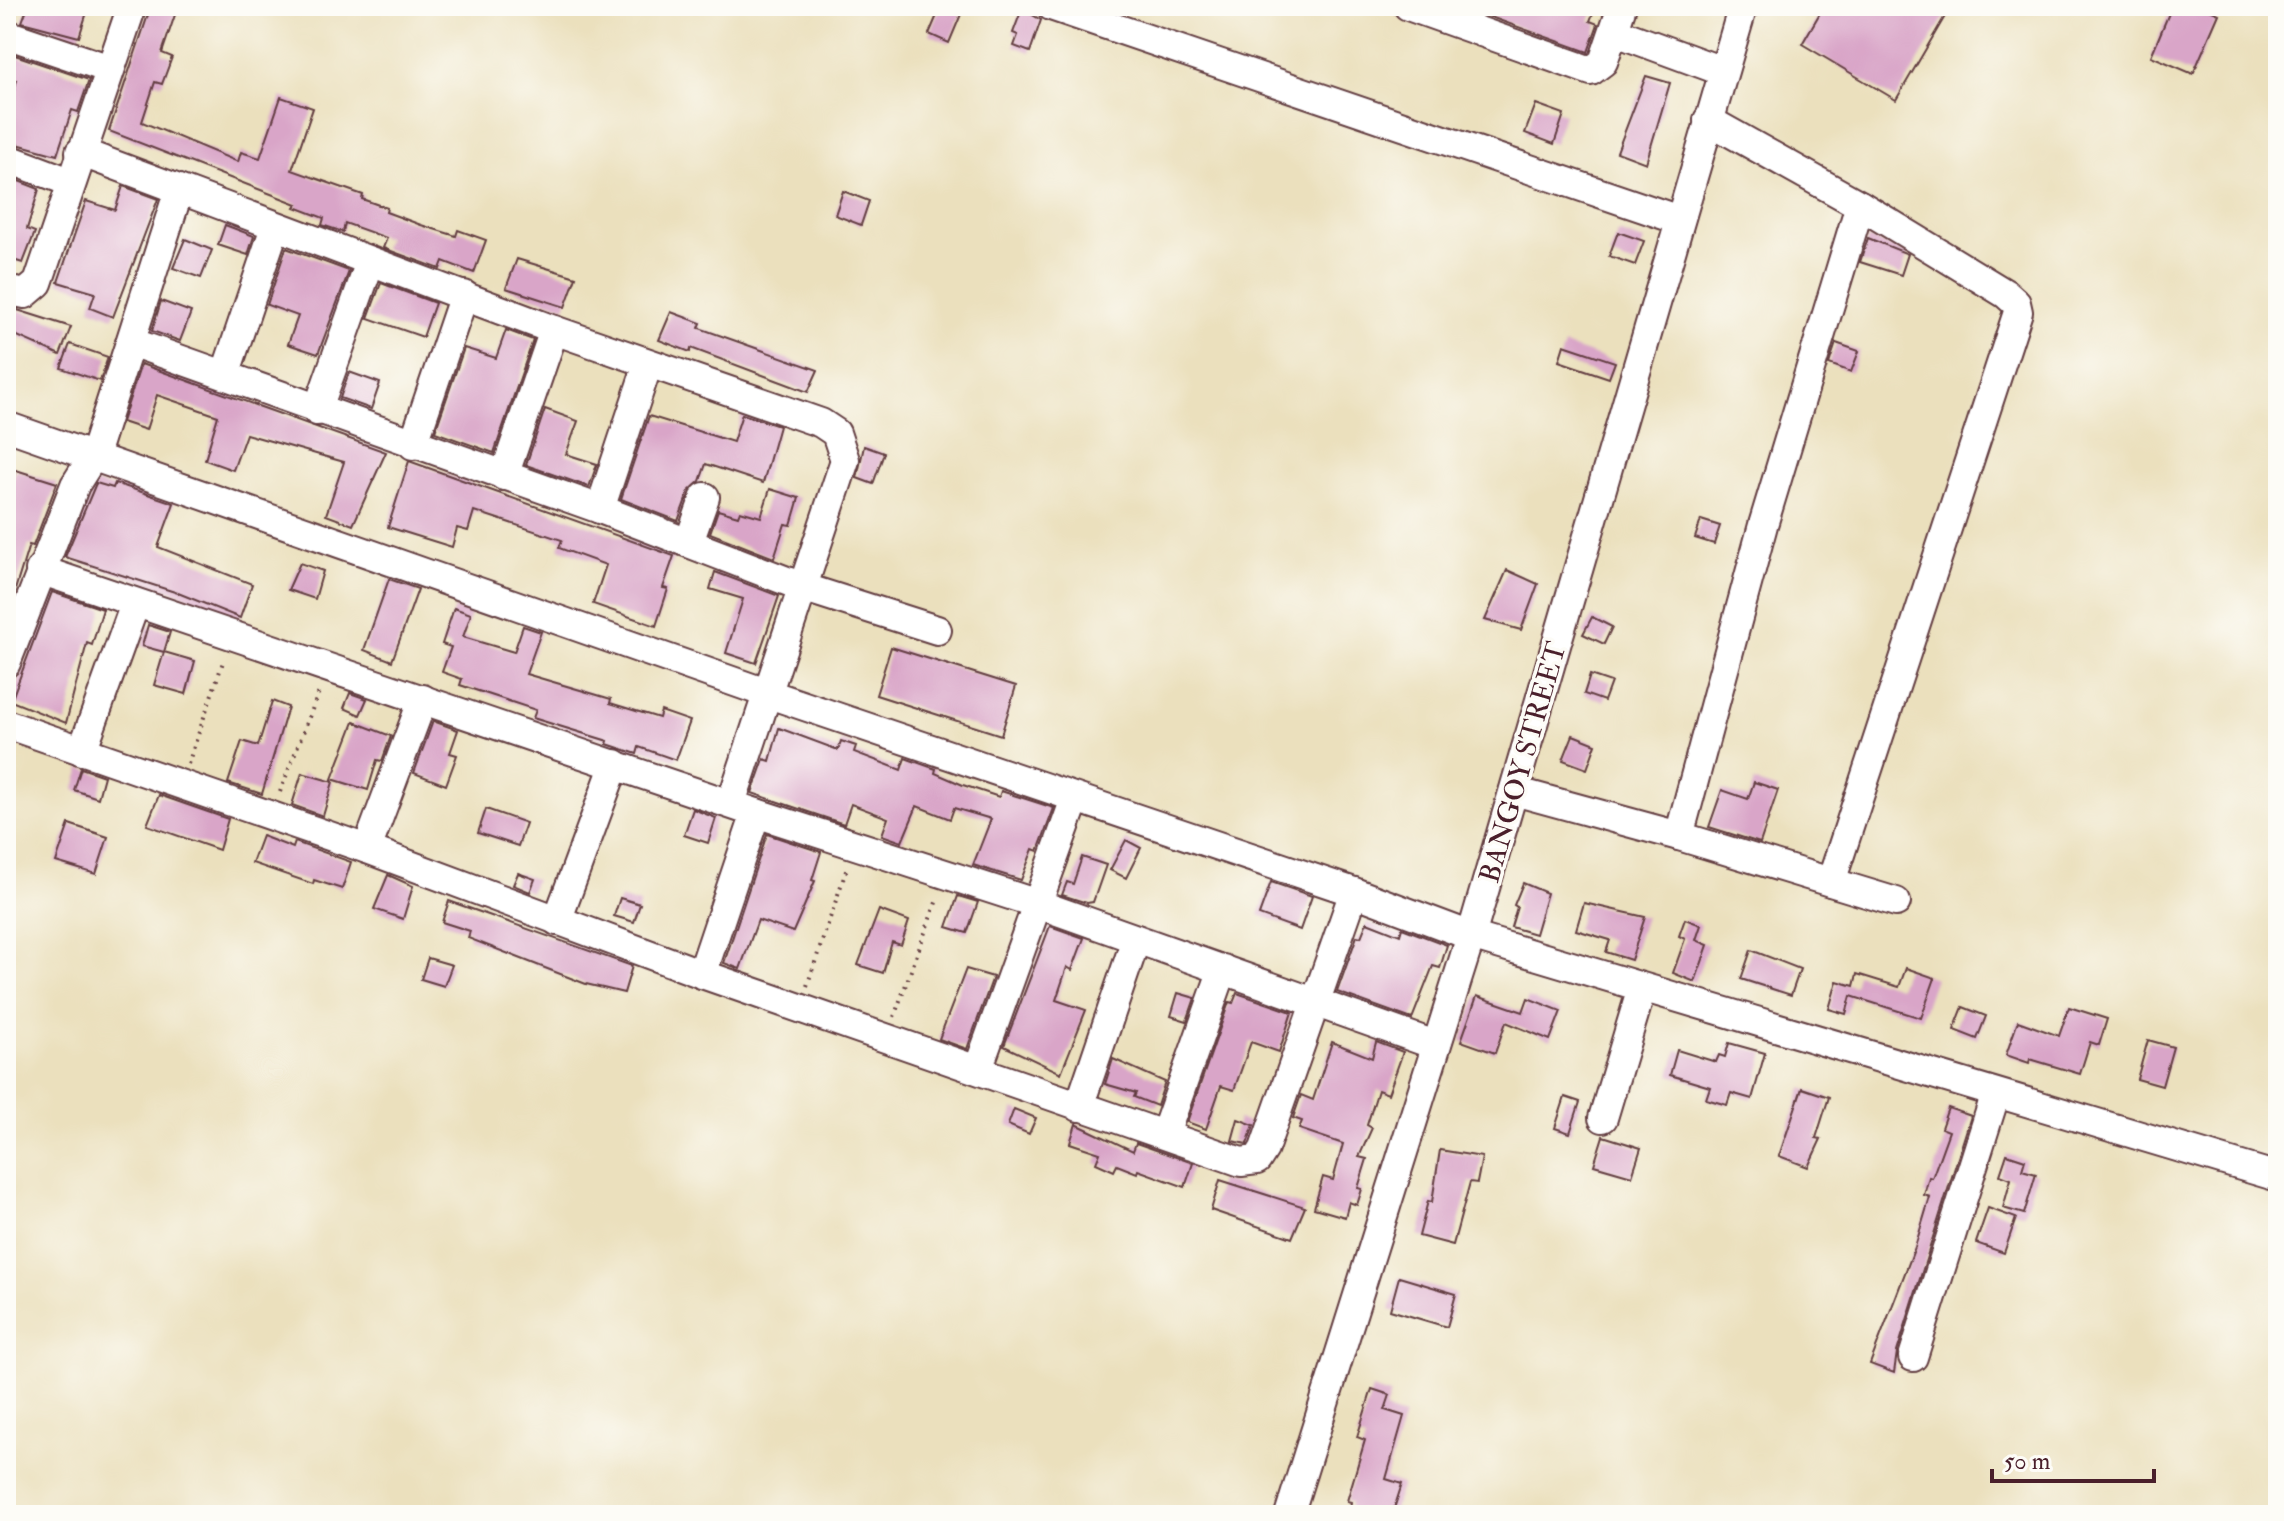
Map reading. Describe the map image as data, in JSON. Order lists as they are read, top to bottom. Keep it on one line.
{"streets":{"street":["BANGOY STREET"]},"scale_bar":"50 m"}
